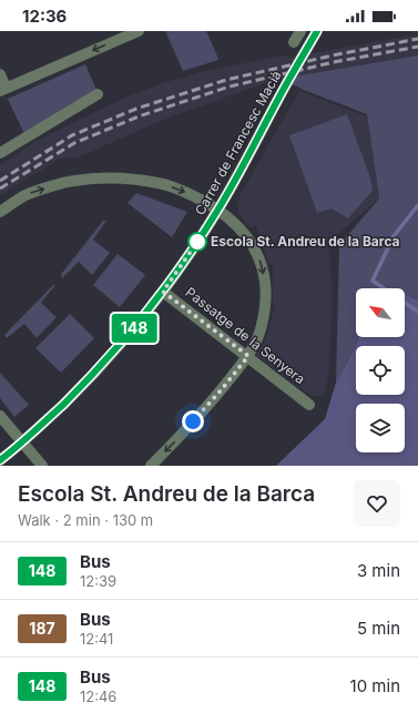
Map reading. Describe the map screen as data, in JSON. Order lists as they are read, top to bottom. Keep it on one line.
{"streets":{"street":["Carrer de Francesc Macià","Passatge de la Senyera"]},"crossings":[["Carrer de Francesc Macià","Passatge de la Senyera"]],"places":["Escola St. Andreu de la Barca"],"lines":["bus line 148"],"north":"top left","page":{"status":"12:36","on_map":"148","heading":["Escola St. Andreu de la Barca","Walk · 2 min · 130 m"],"list":[{"mark":"148","name":"Bus","note":"12:39","value":"3 min"},{"mark":"187","name":"Bus","note":"12:41","value":"5 min"},{"mark":"148","name":"Bus","note":"12:46","value":"10 min"}]}}
